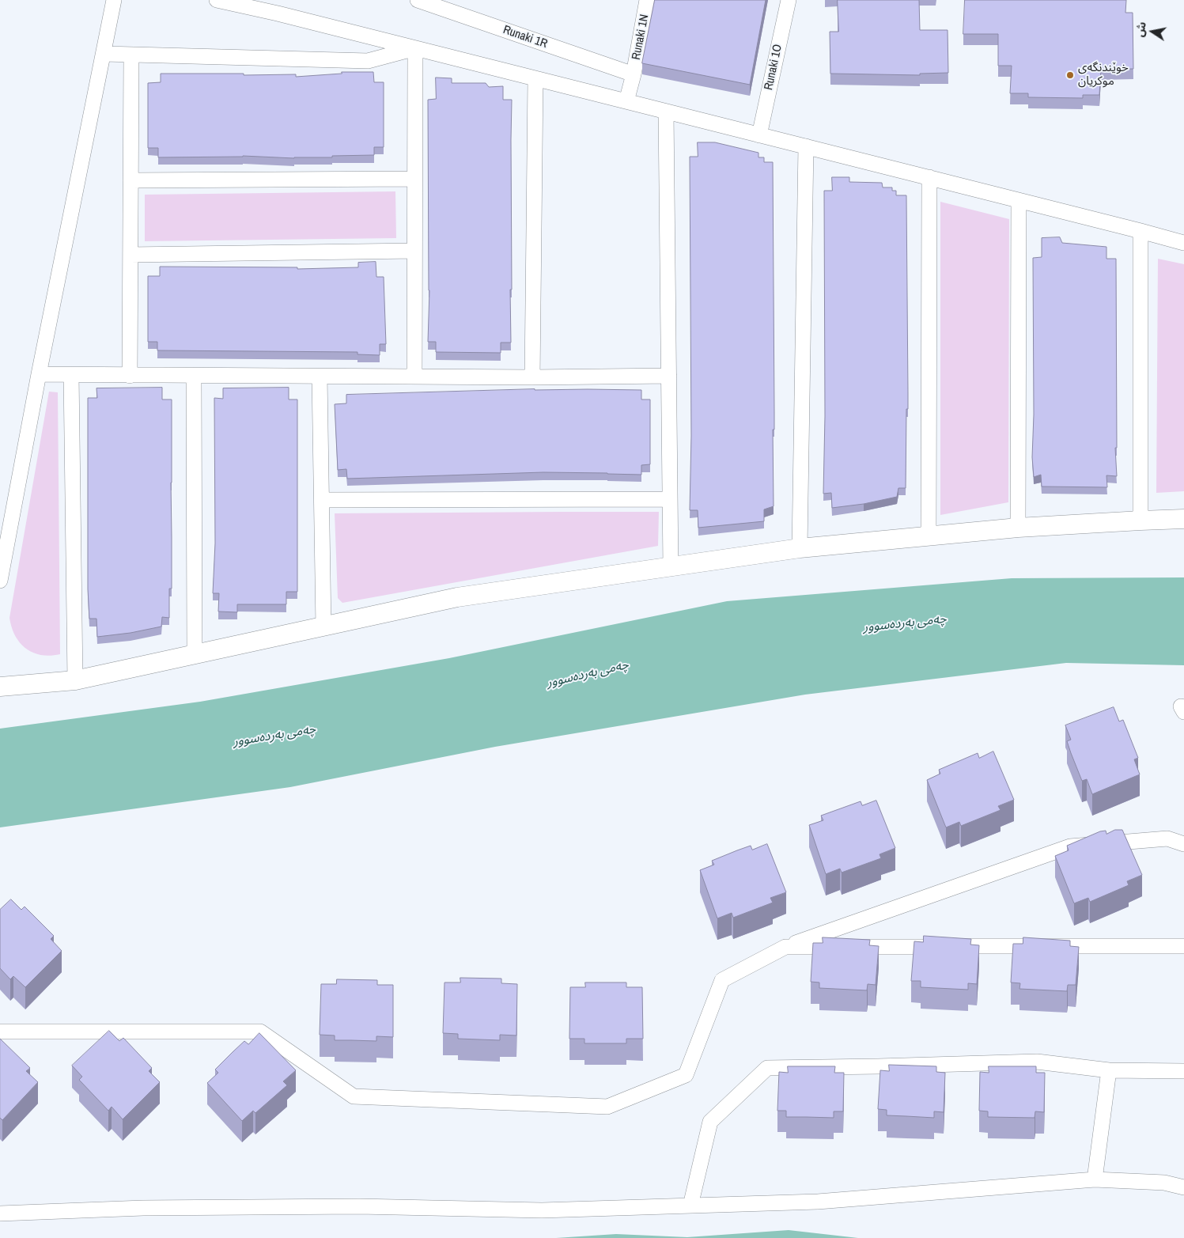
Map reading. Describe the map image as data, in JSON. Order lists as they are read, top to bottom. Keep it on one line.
{"streets":{"street":["Runaki 1R","Runaki 1N","Runaki 1O"]},"crossings":[["Runaki 1R","Runaki 1N"]],"water":["چەمی بەردەسوور"],"places":["خوێندنگەی موکریان"],"north":"left"}
